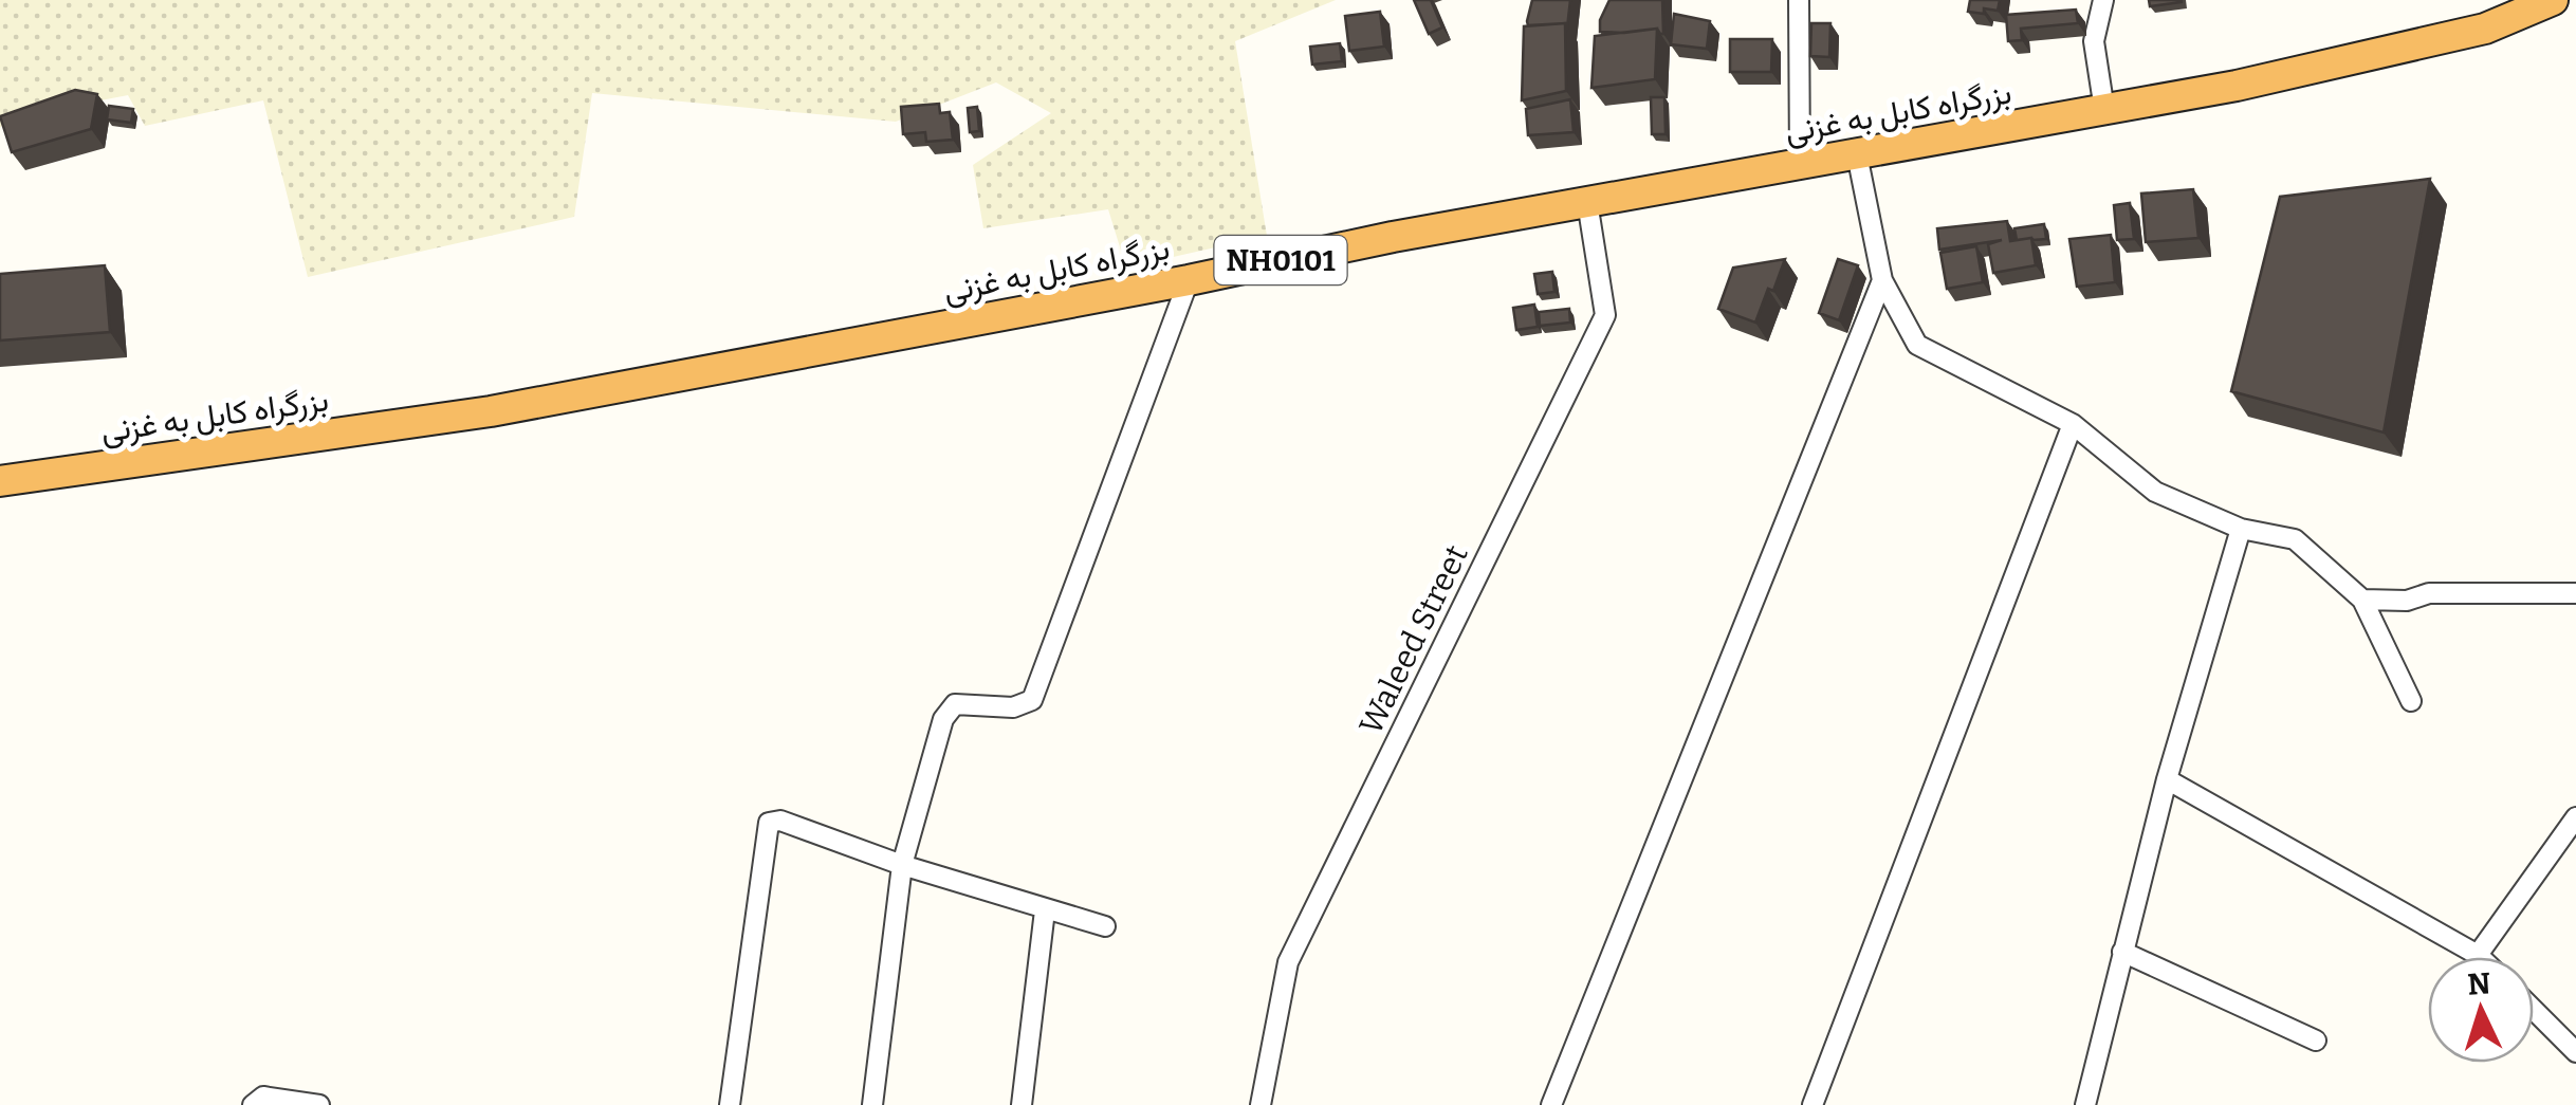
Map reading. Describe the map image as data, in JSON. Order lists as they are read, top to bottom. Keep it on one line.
{"streets":{"highway":["بزرگراه کابل به غزنی","NH0101"],"street":["Waleed Street"]},"crossings":[["بزرگراه کابل به غزنی","Waleed Street"]],"north":"top"}
